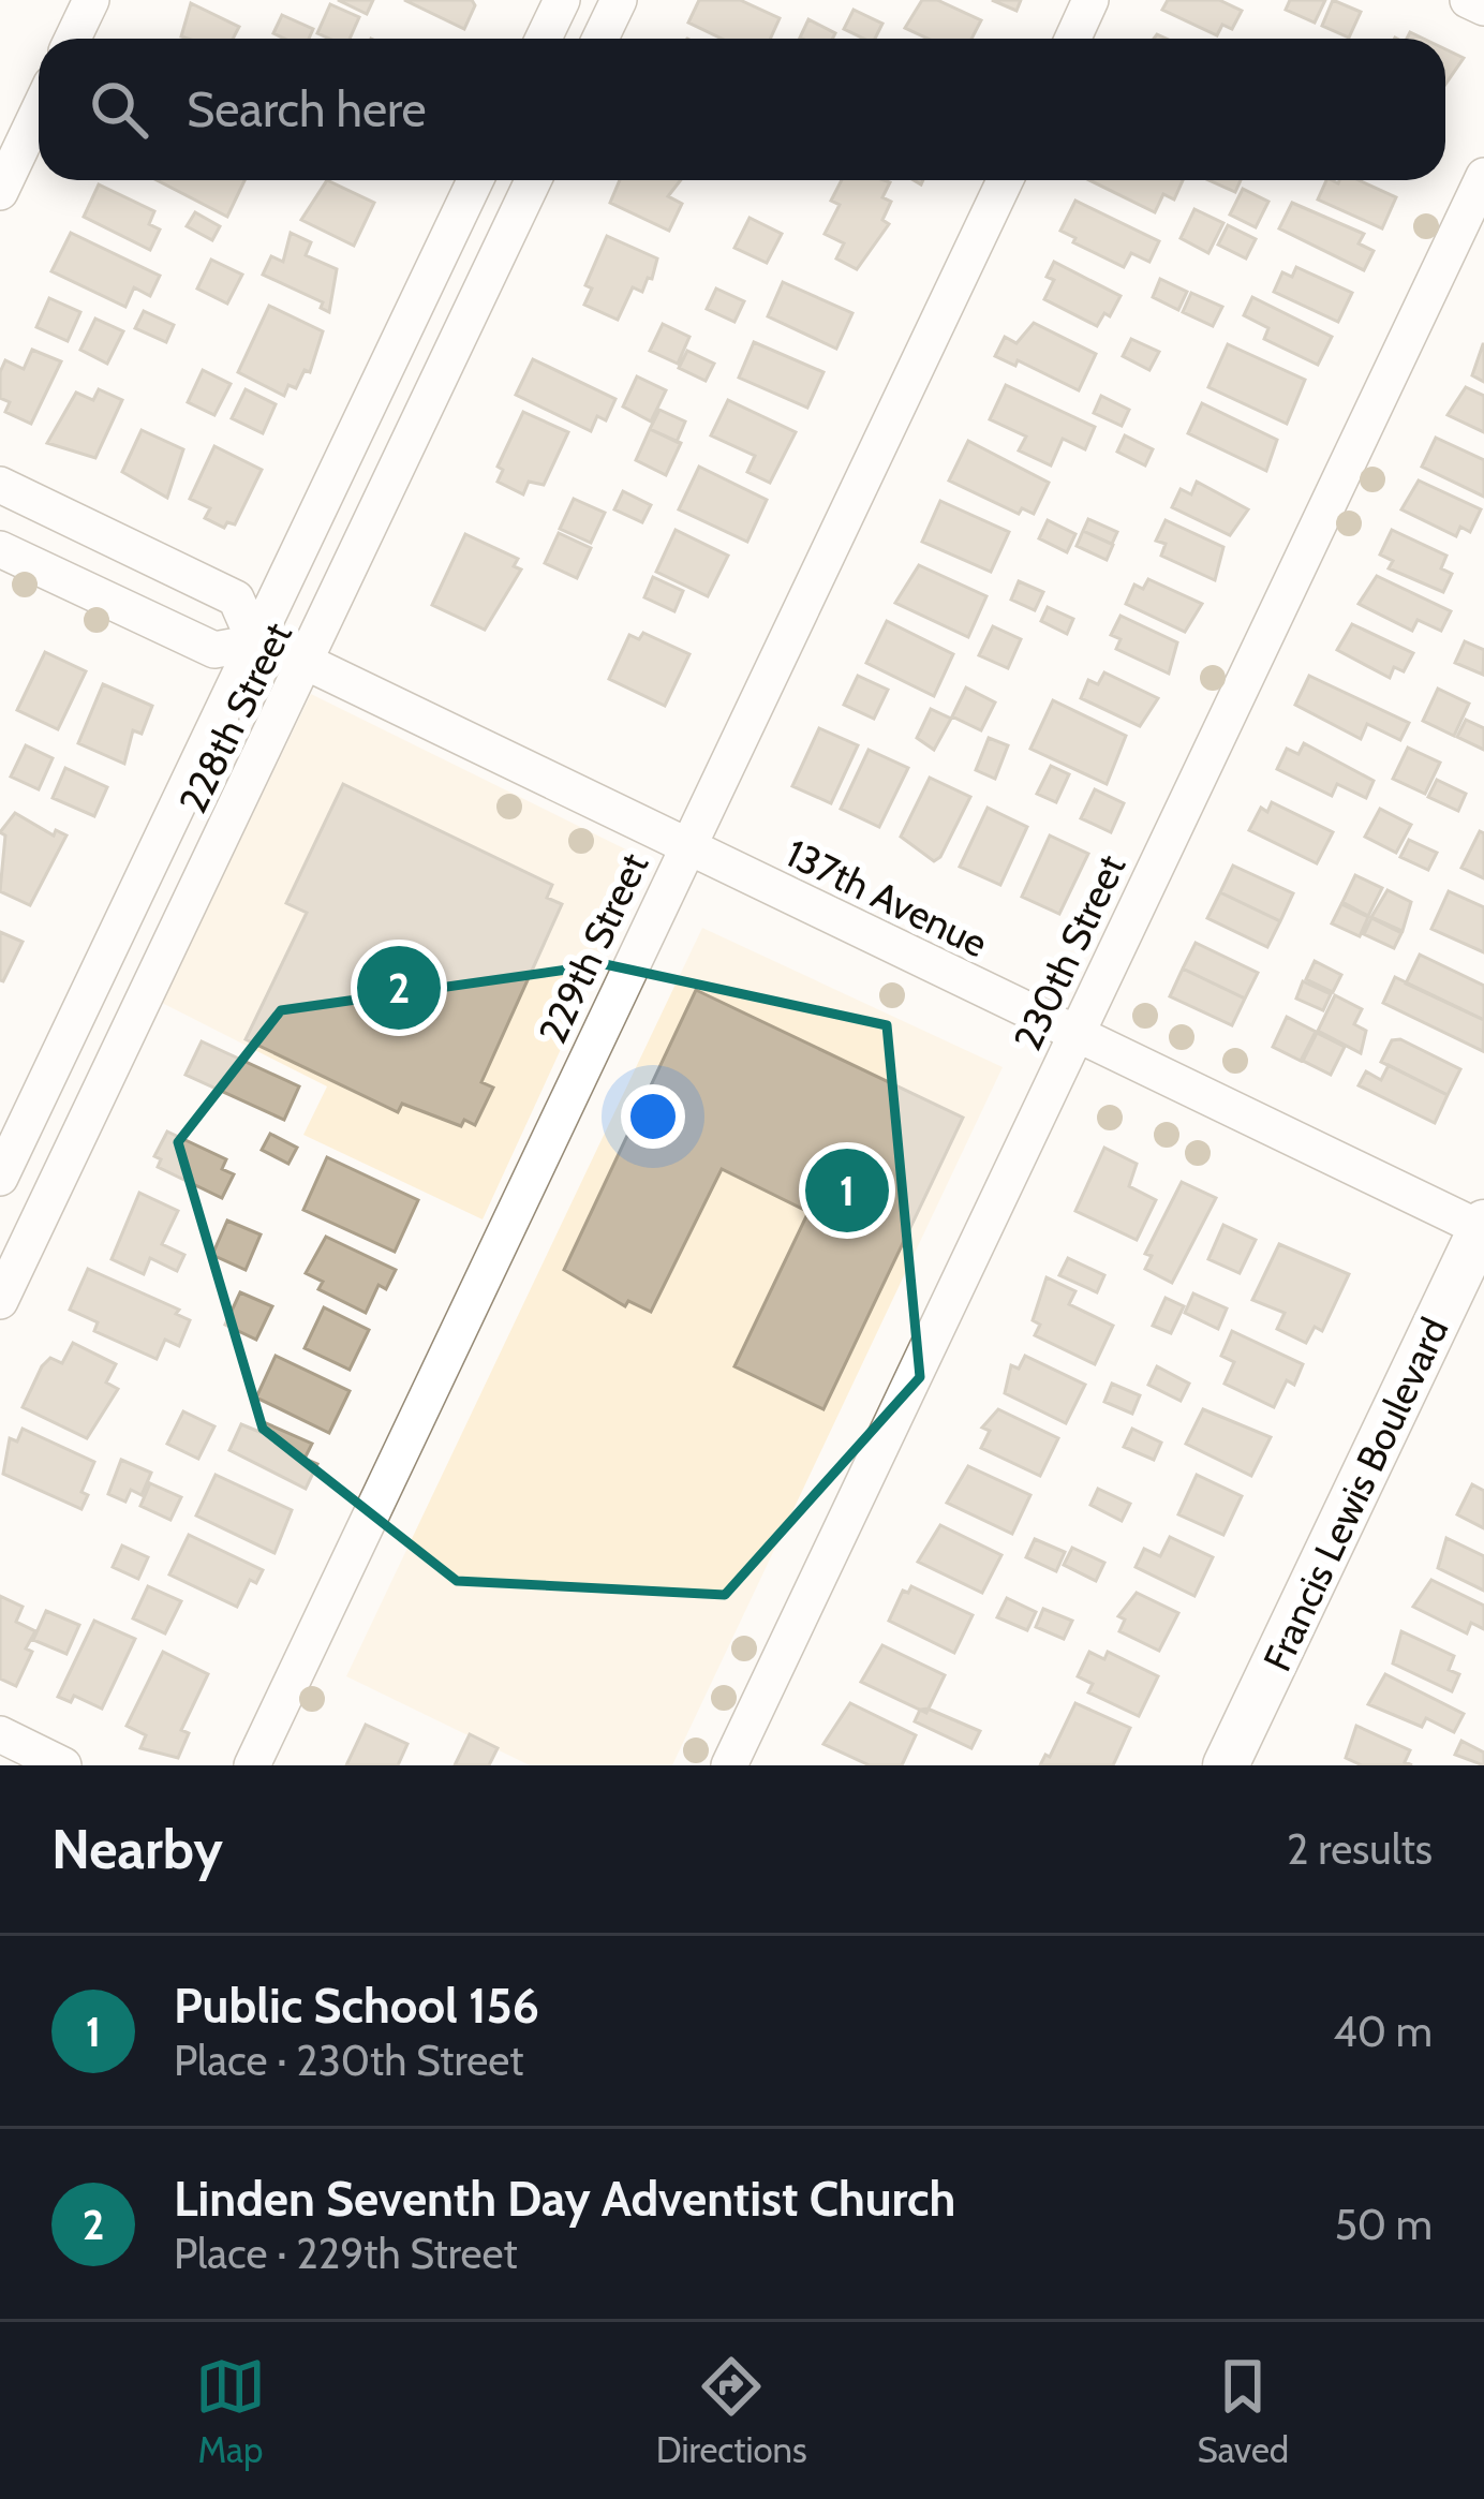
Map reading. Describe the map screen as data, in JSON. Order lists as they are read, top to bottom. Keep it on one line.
{"streets":{"street":["228th Street","137th Avenue","229th Street","230th Street","Francis Lewis Boulevard"]},"crossings":[["228th Street","137th Avenue"],["137th Avenue","229th Street"],["137th Avenue","230th Street"],["137th Avenue","Francis Lewis Boulevard"]],"page":{"search":"Search here","pins":["2","1"],"heading":["Nearby","2 results"],"list":[{"mark":"1","name":"Public School 156","note":"Place · 230th Street","value":"40 m"},{"mark":"2","name":"Linden Seventh Day Adventist Church","note":"Place · 229th Street","value":"50 m"}],"nav":["Map","Directions","Saved"]}}
